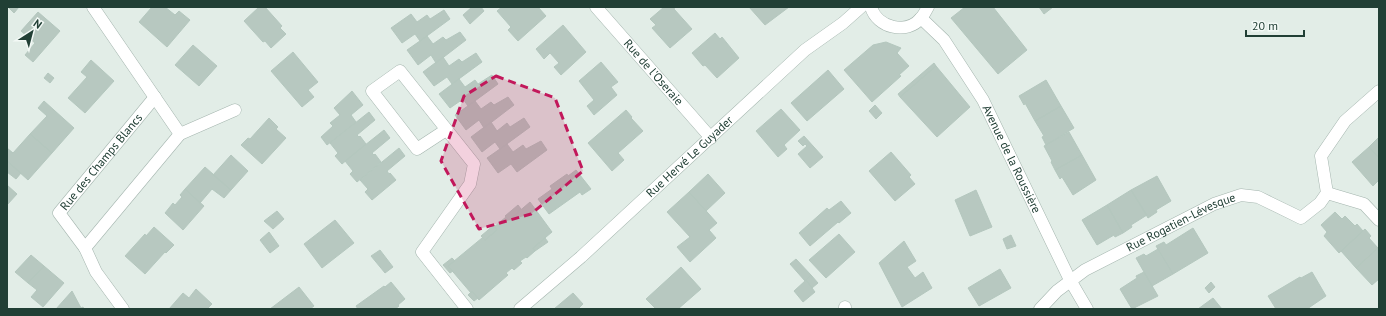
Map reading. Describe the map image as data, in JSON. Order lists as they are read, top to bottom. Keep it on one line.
{"streets":{"street":["Rue de l'Oseraie","Rue Hervé Le Guyader","Avenue de la Roussière","Rue des Champs Blancs","Rue Rogatien-Lévesque"]},"crossings":[["Rue de l'Oseraie","Rue Hervé Le Guyader"],["Avenue de la Roussière","Rue Rogatien-Lévesque"]],"scale_bar":"20 m","north":"top right"}
